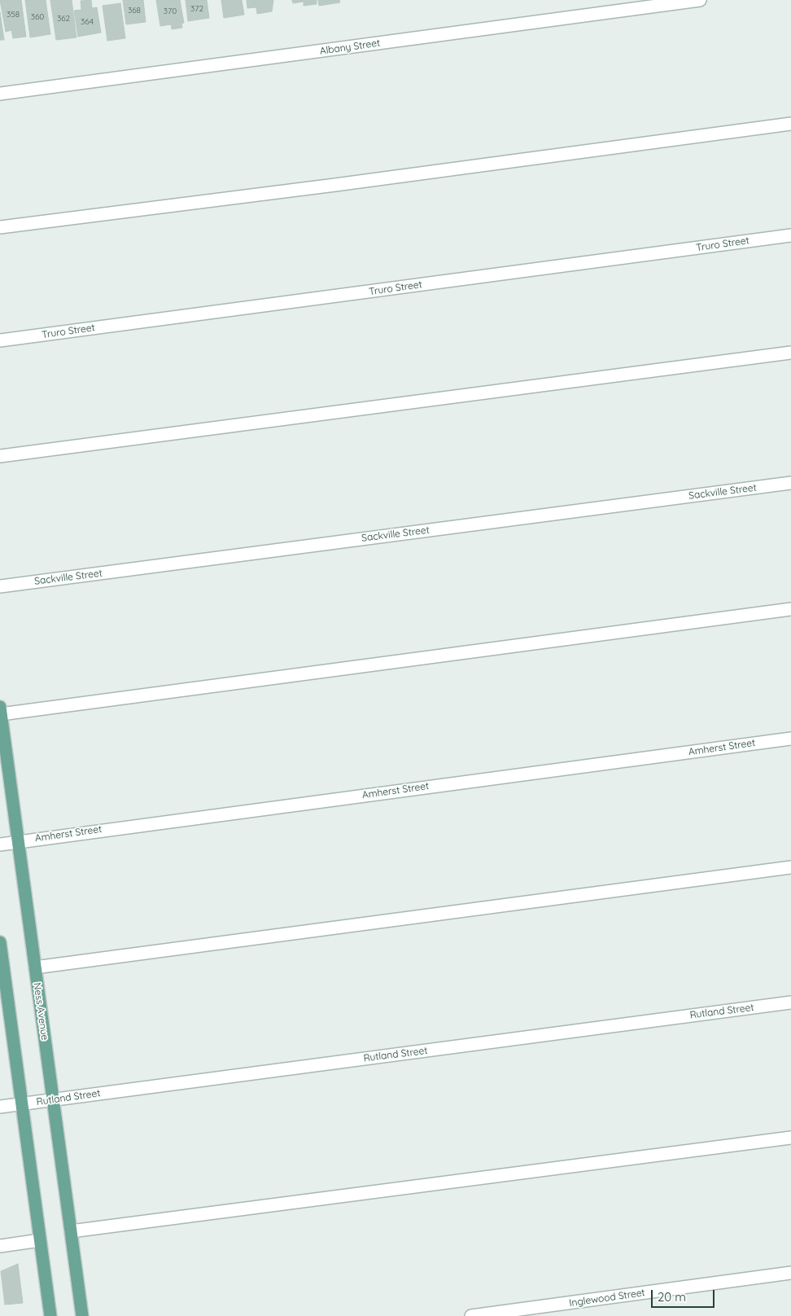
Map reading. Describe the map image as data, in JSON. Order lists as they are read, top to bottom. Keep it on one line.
{"streets":{"main road":["Ness Avenue"],"street":["Albany Street","Truro Street","Sackville Street","Amherst Street","Rutland Street","Inglewood Street"]},"crossings":[["Amherst Street","Ness Avenue"],["Ness Avenue","Rutland Street"]],"house_numbers":["372","368","370","358","360","362","364"],"scale_bar":"20 m"}
